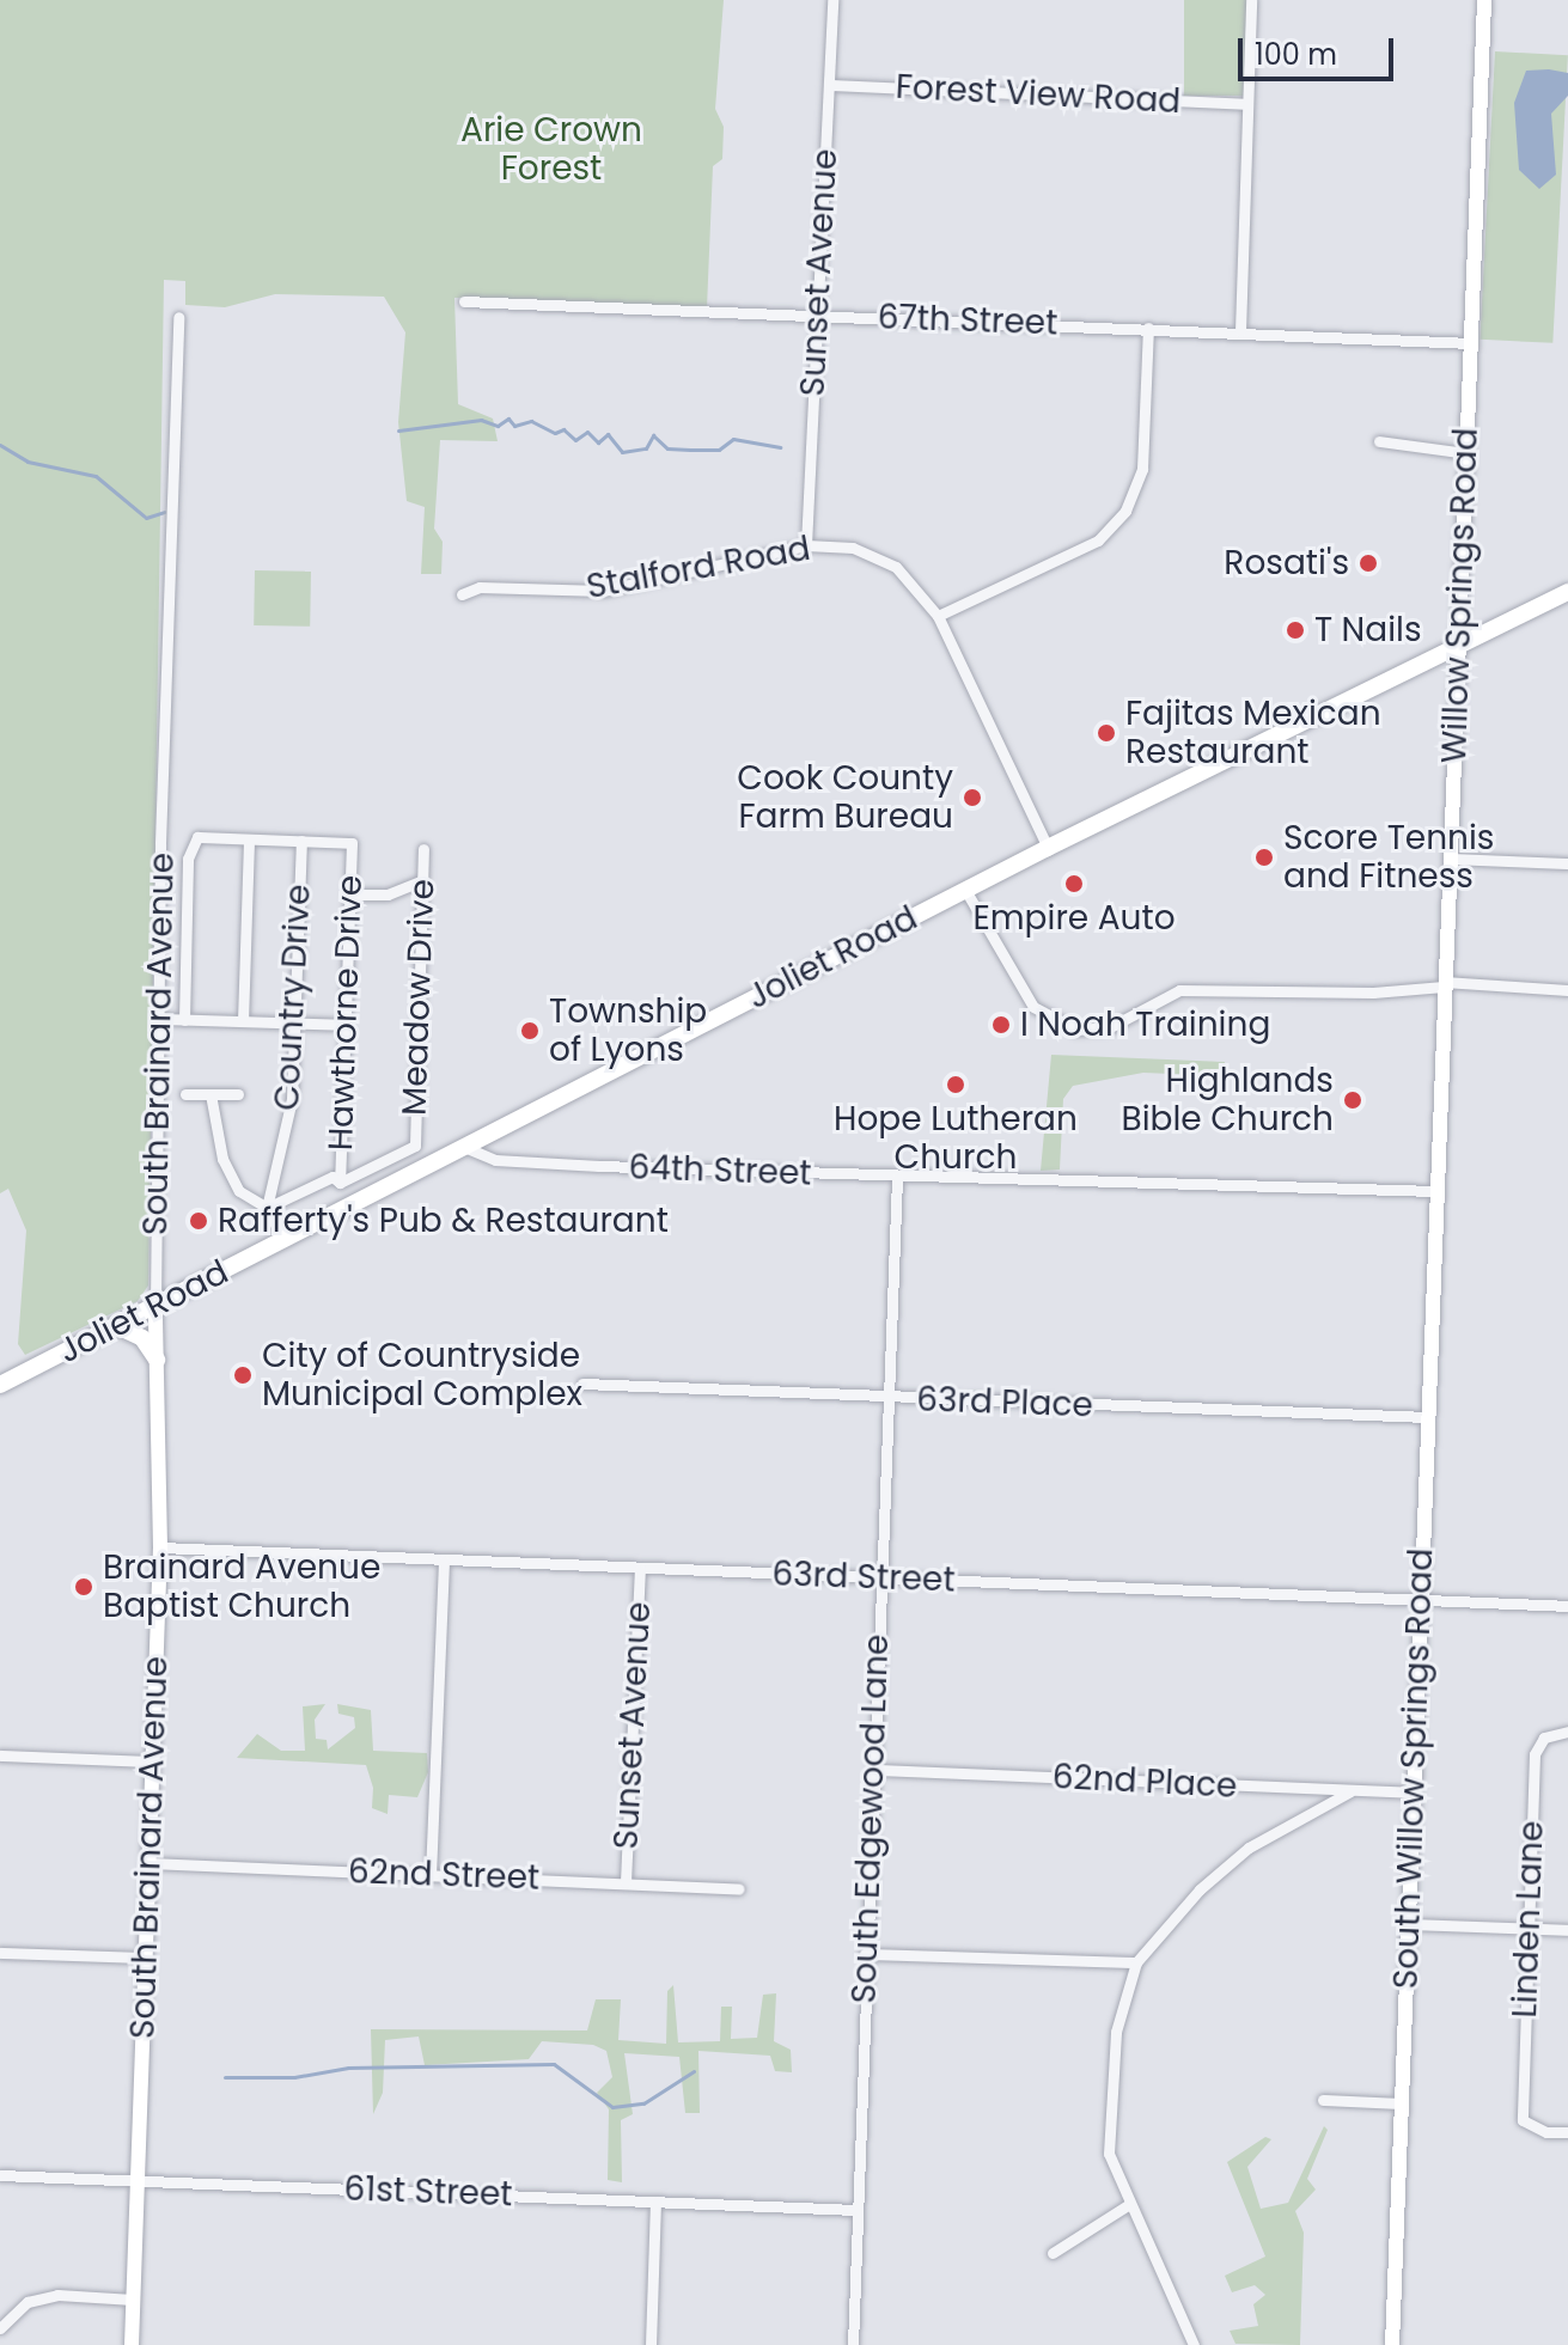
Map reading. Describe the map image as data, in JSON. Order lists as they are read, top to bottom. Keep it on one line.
{"streets":{"main road":["Joliet Road"],"street":["Forest View Road","Sunset Avenue","67th Street","Stalford Road","Willow Springs Road","Country Drive","Meadow Drive","Hawthorne Drive","South Brainard Avenue","64th Street","63rd Place","63rd Street","South Willow Springs Road","62nd Place","South Edgewood Lane","62nd Street","Linden Lane","61st Street"]},"crossings":[["Forest View Road","Sunset Avenue"],["Sunset Avenue","67th Street"],["Sunset Avenue","Stalford Road"],["Sunset Avenue","63rd Street"],["Sunset Avenue","62nd Street"],["67th Street","Willow Springs Road"],["Stalford Road","Joliet Road"],["Willow Springs Road","Joliet Road"],["Willow Springs Road","64th Street"],["Willow Springs Road","South Willow Springs Road"],["Joliet Road","South Brainard Avenue"],["Joliet Road","64th Street"],["Country Drive","Hawthorne Drive"],["Meadow Drive","Hawthorne Drive"],["South Brainard Avenue","63rd Street"],["South Brainard Avenue","62nd Street"],["South Brainard Avenue","61st Street"],["64th Street","South Willow Springs Road"],["64th Street","South Edgewood Lane"],["63rd Place","South Willow Springs Road"],["63rd Place","South Edgewood Lane"],["63rd Street","South Willow Springs Road"],["63rd Street","South Edgewood Lane"],["South Willow Springs Road","62nd Place"],["62nd Place","South Edgewood Lane"],["South Edgewood Lane","61st Street"]],"parks":["Arie Crown Forest"],"places":["Rosati's","T Nails","Fajitas Mexican Restaurant","Cook County Farm Bureau","Score Tennis and Fitness","Empire Auto","I Noah Training","Township of Lyons","Hope Lutheran Church","Highlands Bible Church","Rafferty's Pub & Restaurant","City of Countryside Municipal Complex","Brainard Avenue Baptist Church"],"scale_bar":"100 m"}
